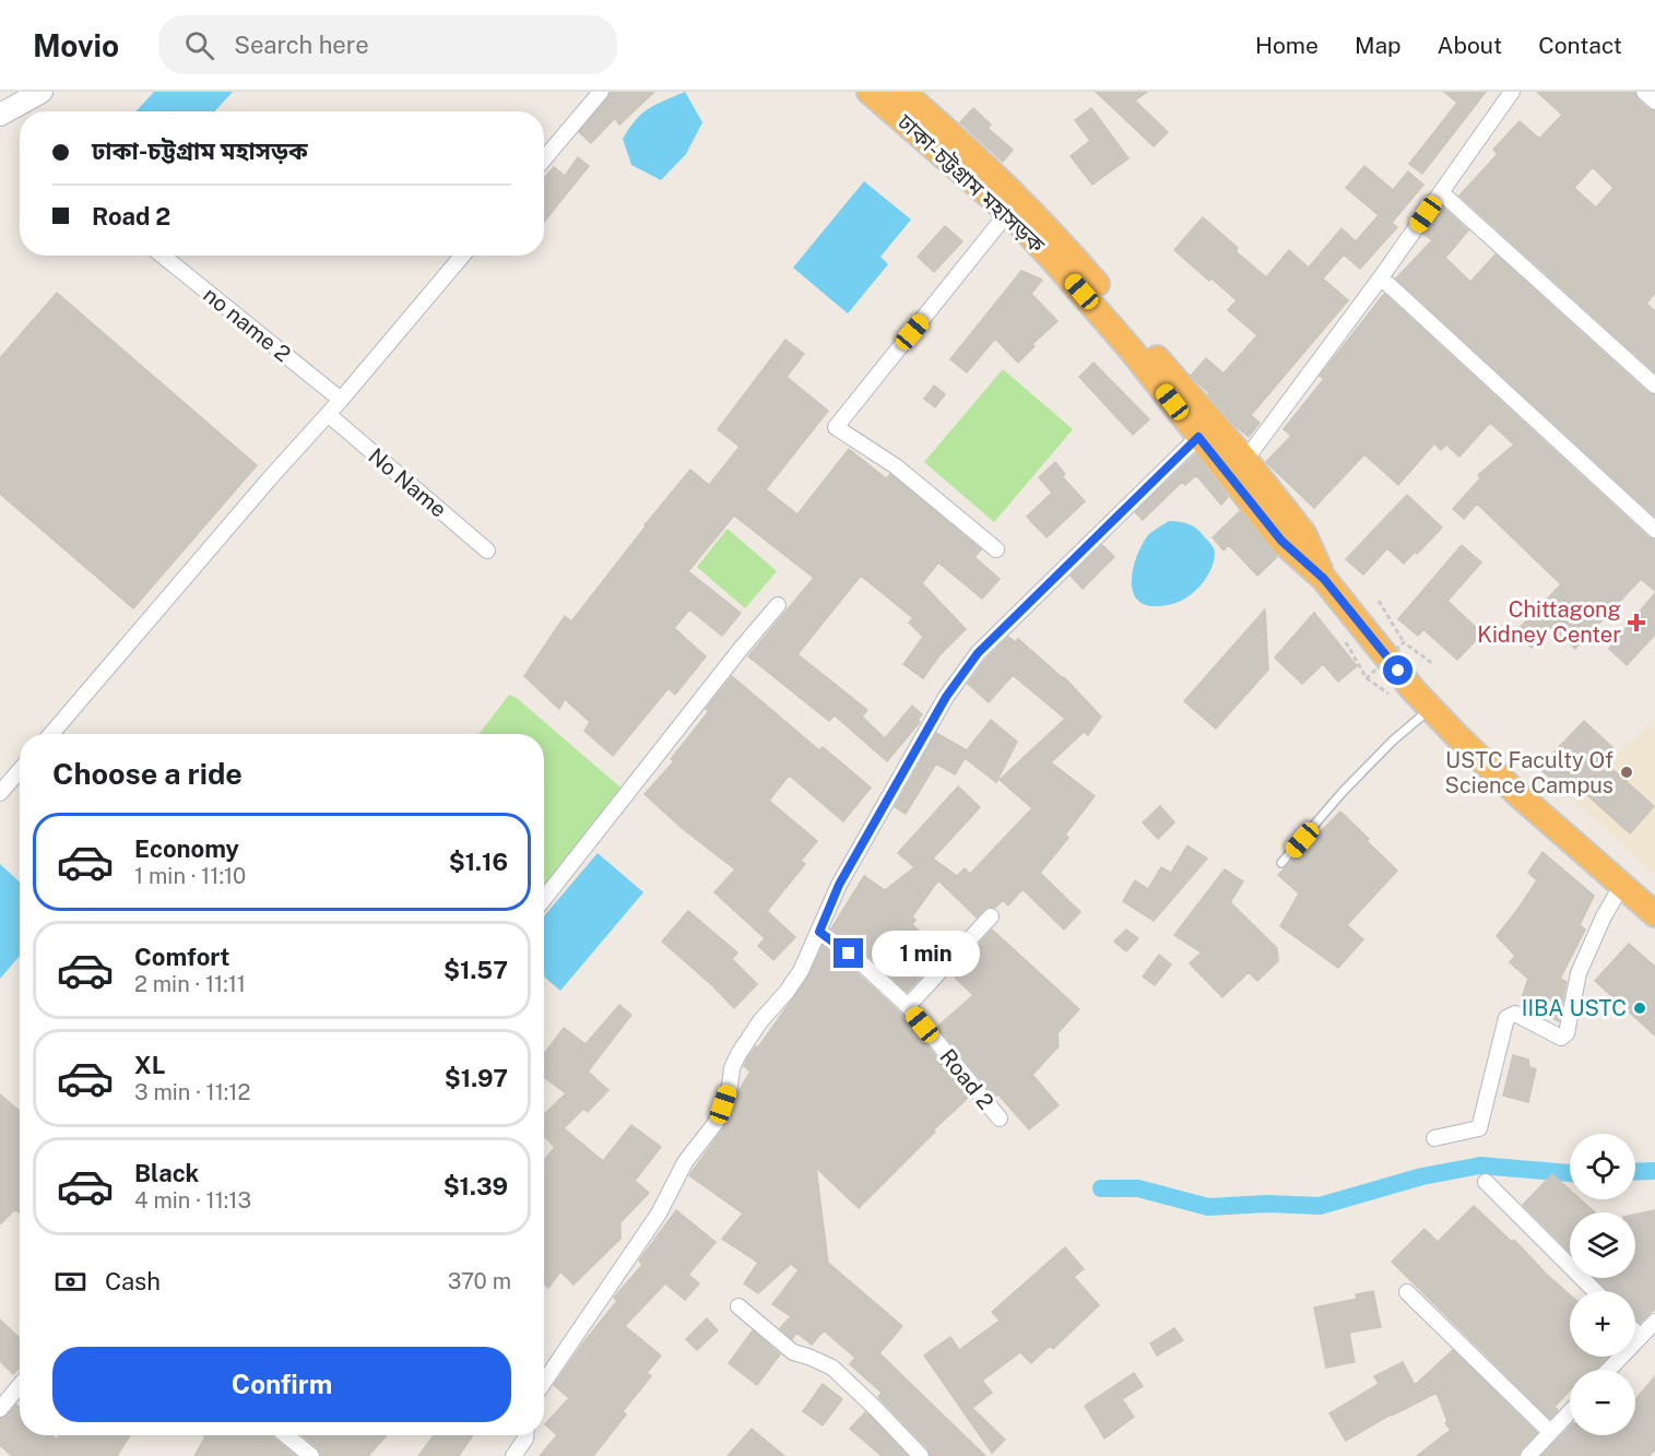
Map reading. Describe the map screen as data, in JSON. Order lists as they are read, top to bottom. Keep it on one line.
{"streets":{"highway":["ঢাকা-চট্টগ্রাম মহাসড়ক"],"street":["no name 2","No Name","Road 2"]},"places":{"health":["Chittagong Kidney Center"],"other":["USTC Faculty Of Science Campus","IIBA USTC"]},"page":{"header":"Movio","search":"Search here","nav":["Home","Map","About","Contact"],"banner":["ঢাকা-চট্টগ্রাম মহাসড়ক","Road 2"],"heading":"Choose a ride","list":[{"name":"Economy","note":"1 min · 11:10","value":"$1.16"},{"name":"Comfort","note":"2 min · 11:11","value":"$1.57"},{"name":"XL","note":"3 min · 11:12","value":"$1.97"},{"name":"Black","note":"4 min · 11:13","value":"$1.39"}],"bubble":"1 min","map_buttons":["+","−"],"pay":["Cash","370 m"],"buttons":"Confirm"}}
